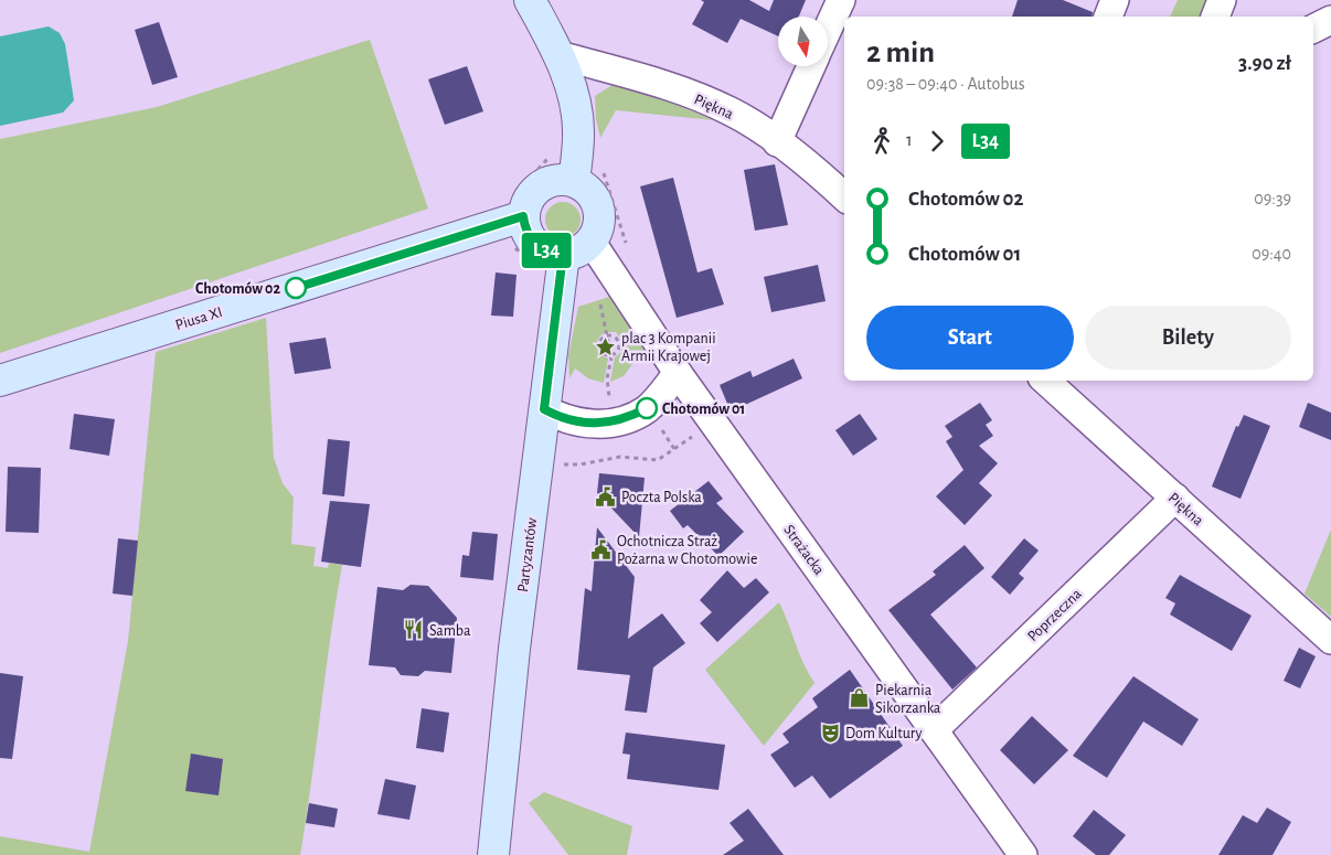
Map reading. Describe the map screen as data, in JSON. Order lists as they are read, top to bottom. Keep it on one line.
{"streets":{"street":["Piękna","Piusa XI","Strażacka","Partyzantów","Poprzeczna"]},"crossings":[["Piękna","Poprzeczna"],["Piusa XI","Strażacka"],["Piusa XI","Partyzantów"],["Strażacka","Partyzantów"],["Strażacka","Poprzeczna"]],"places":{"other":["Chotomów 02","Chotomów 01"],"place":["plac 3 Kompanii Armii Krajowej"],"public building":["Poczta Polska","Ochotnicza Straż Pożarna w Chotomowie"],"restaurant":["Samba"],"shop":["Piekarnia Sikorzanka"],"theatre":["Dom Kultury"]},"lines":["bus line L34"],"north":"bottom","page":{"on_map":"L34","heading":["2 min","09:38 – 09:40 · Autobus","3.90 zł"],"legs":["1","L34"],"list":[{"name":"Chotomów 02","value":"09:39"},{"name":"Chotomów 01","value":"09:40"}],"buttons":["Start","Bilety"]}}
